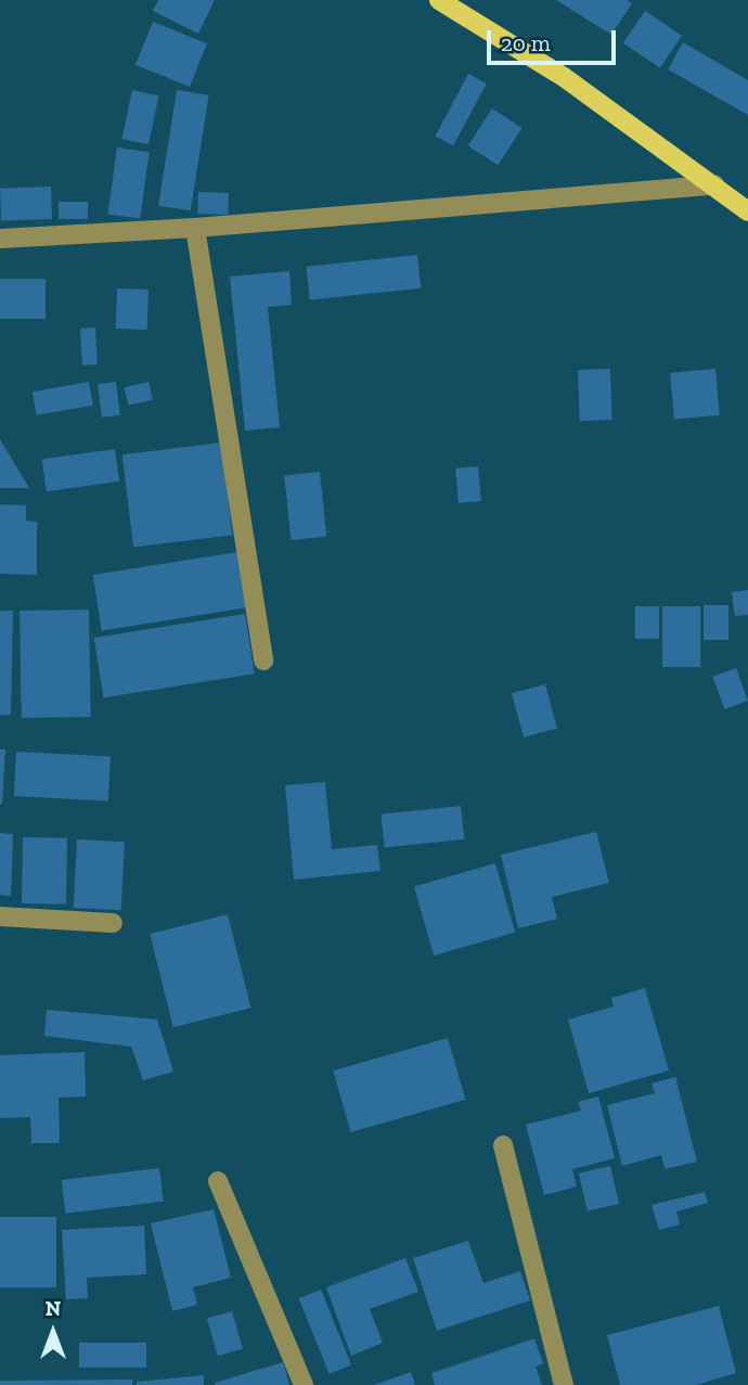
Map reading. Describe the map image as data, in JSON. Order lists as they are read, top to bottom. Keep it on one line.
{"scale_bar":"20 m","north":"top"}
